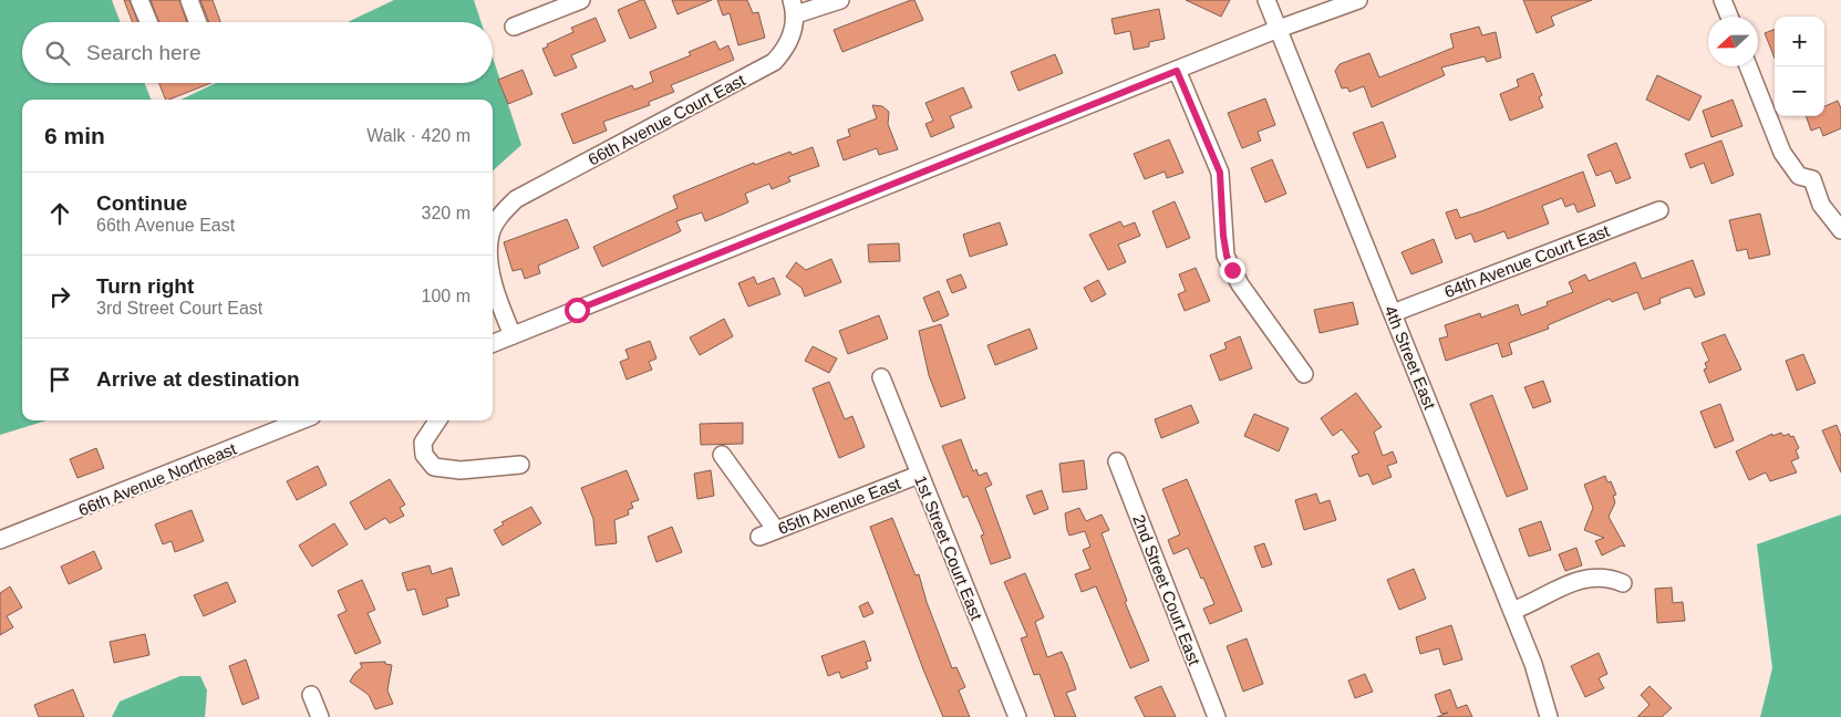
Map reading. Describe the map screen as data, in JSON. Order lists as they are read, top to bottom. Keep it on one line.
{"streets":{"street":["66th Avenue Court East","64th Avenue Court East","4th Street East","66th Avenue Northeast","65th Avenue East","1st Street Court East","2nd Street Court East"]},"crossings":[["64th Avenue Court East","4th Street East"],["65th Avenue East","1st Street Court East"]],"north":"left","page":{"map_buttons":["+","−"],"search":"Search here","heading":["6 min","Walk · 420 m"],"list":[["Continue","66th Avenue East","320 m"],["Turn right","3rd Street Court East","100 m"],"Arrive at destination"]}}
